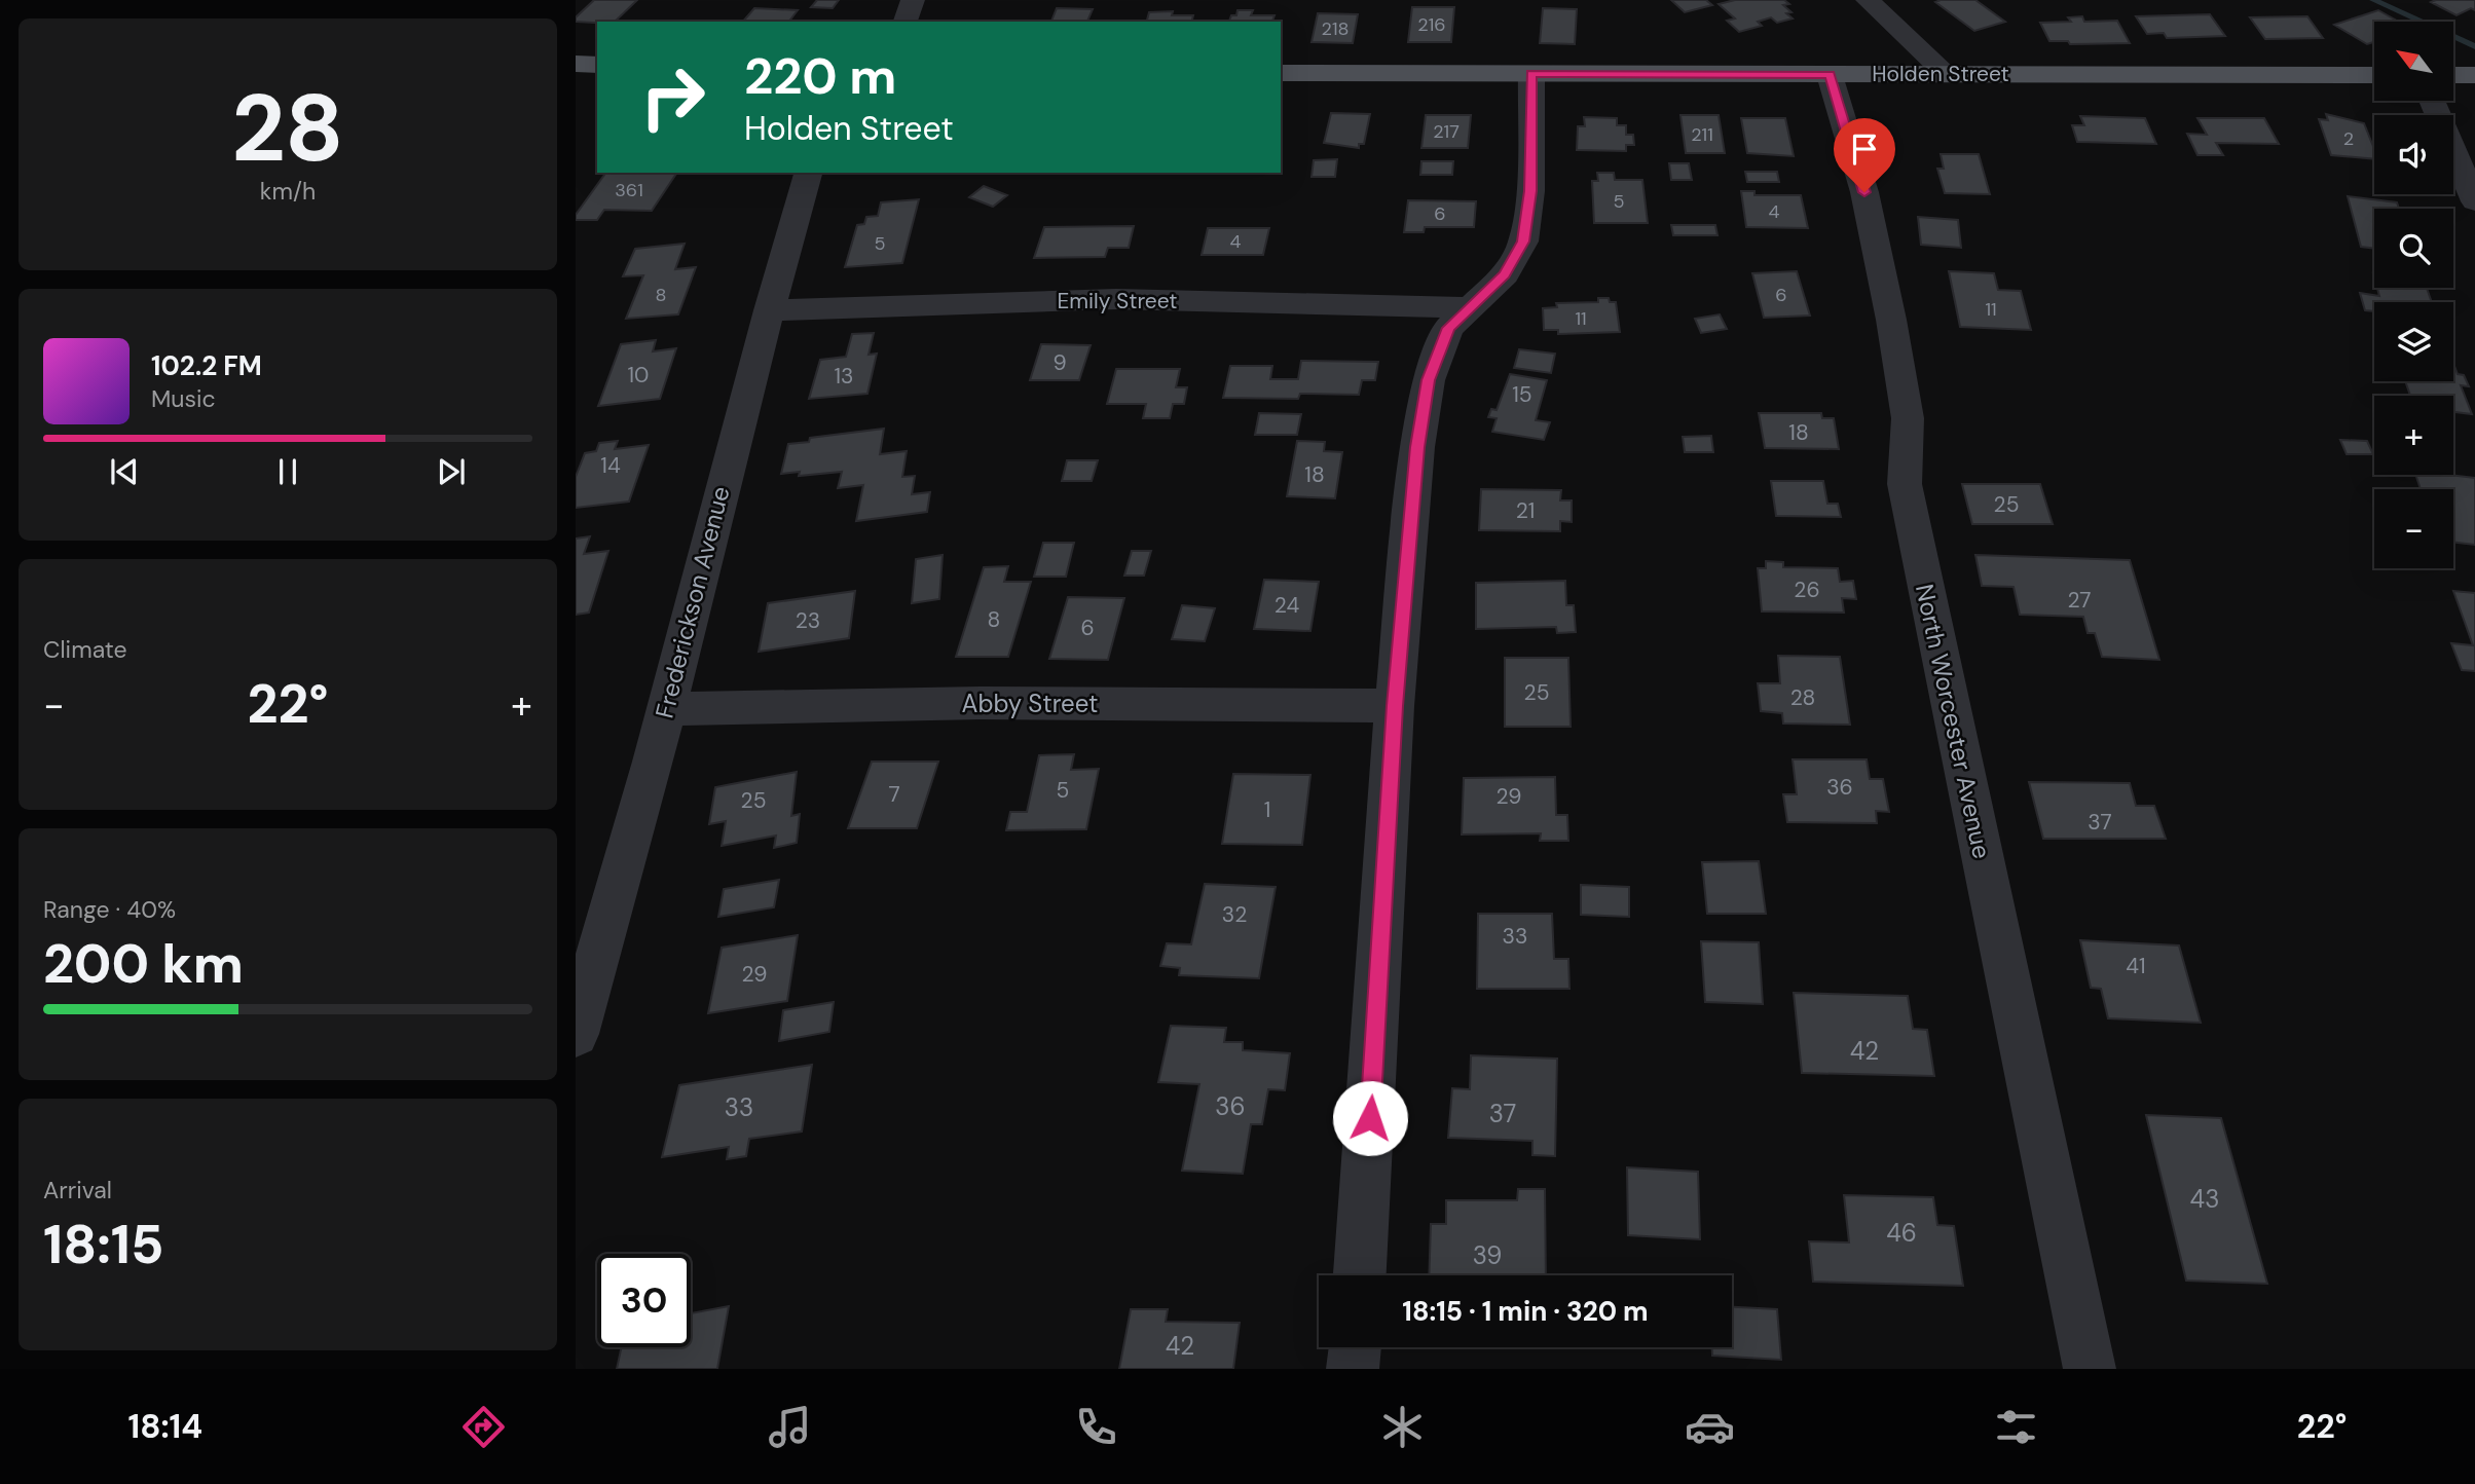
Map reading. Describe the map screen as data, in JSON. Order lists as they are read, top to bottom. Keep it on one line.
{"streets":{"main road":["Holden Street"],"street":["Emily Street","Frederickson Avenue","Abby Street","North Worcester Avenue"]},"crossings":[["Holden Street","North Worcester Avenue"],["Emily Street","Frederickson Avenue"],["Frederickson Avenue","Abby Street"]],"house_numbers":["216","218","217","211","2","361","5","4","6","4","5","8","6","11","11","9","10","13","15","18","14","18","25","21","26","27","24","8","23","6","25","28","36","5","7","29","25","1","37","32","33","41","29","42","36","33","37","43","46","39","42"],"north":"top left","page":{"tile":[["28","km/h"],"Climate",["Range · 40%","200 km"],["Arrival","18:15"]],"map_buttons":["+","−"],"turn":["220 m","Holden Street"],"song":["102.2 FM","Music"],"heat":["−","22°","+"],"limit":"30","trip":"18:15 · 1 min · 320 m","tabs":["18:14","22°"]}}
